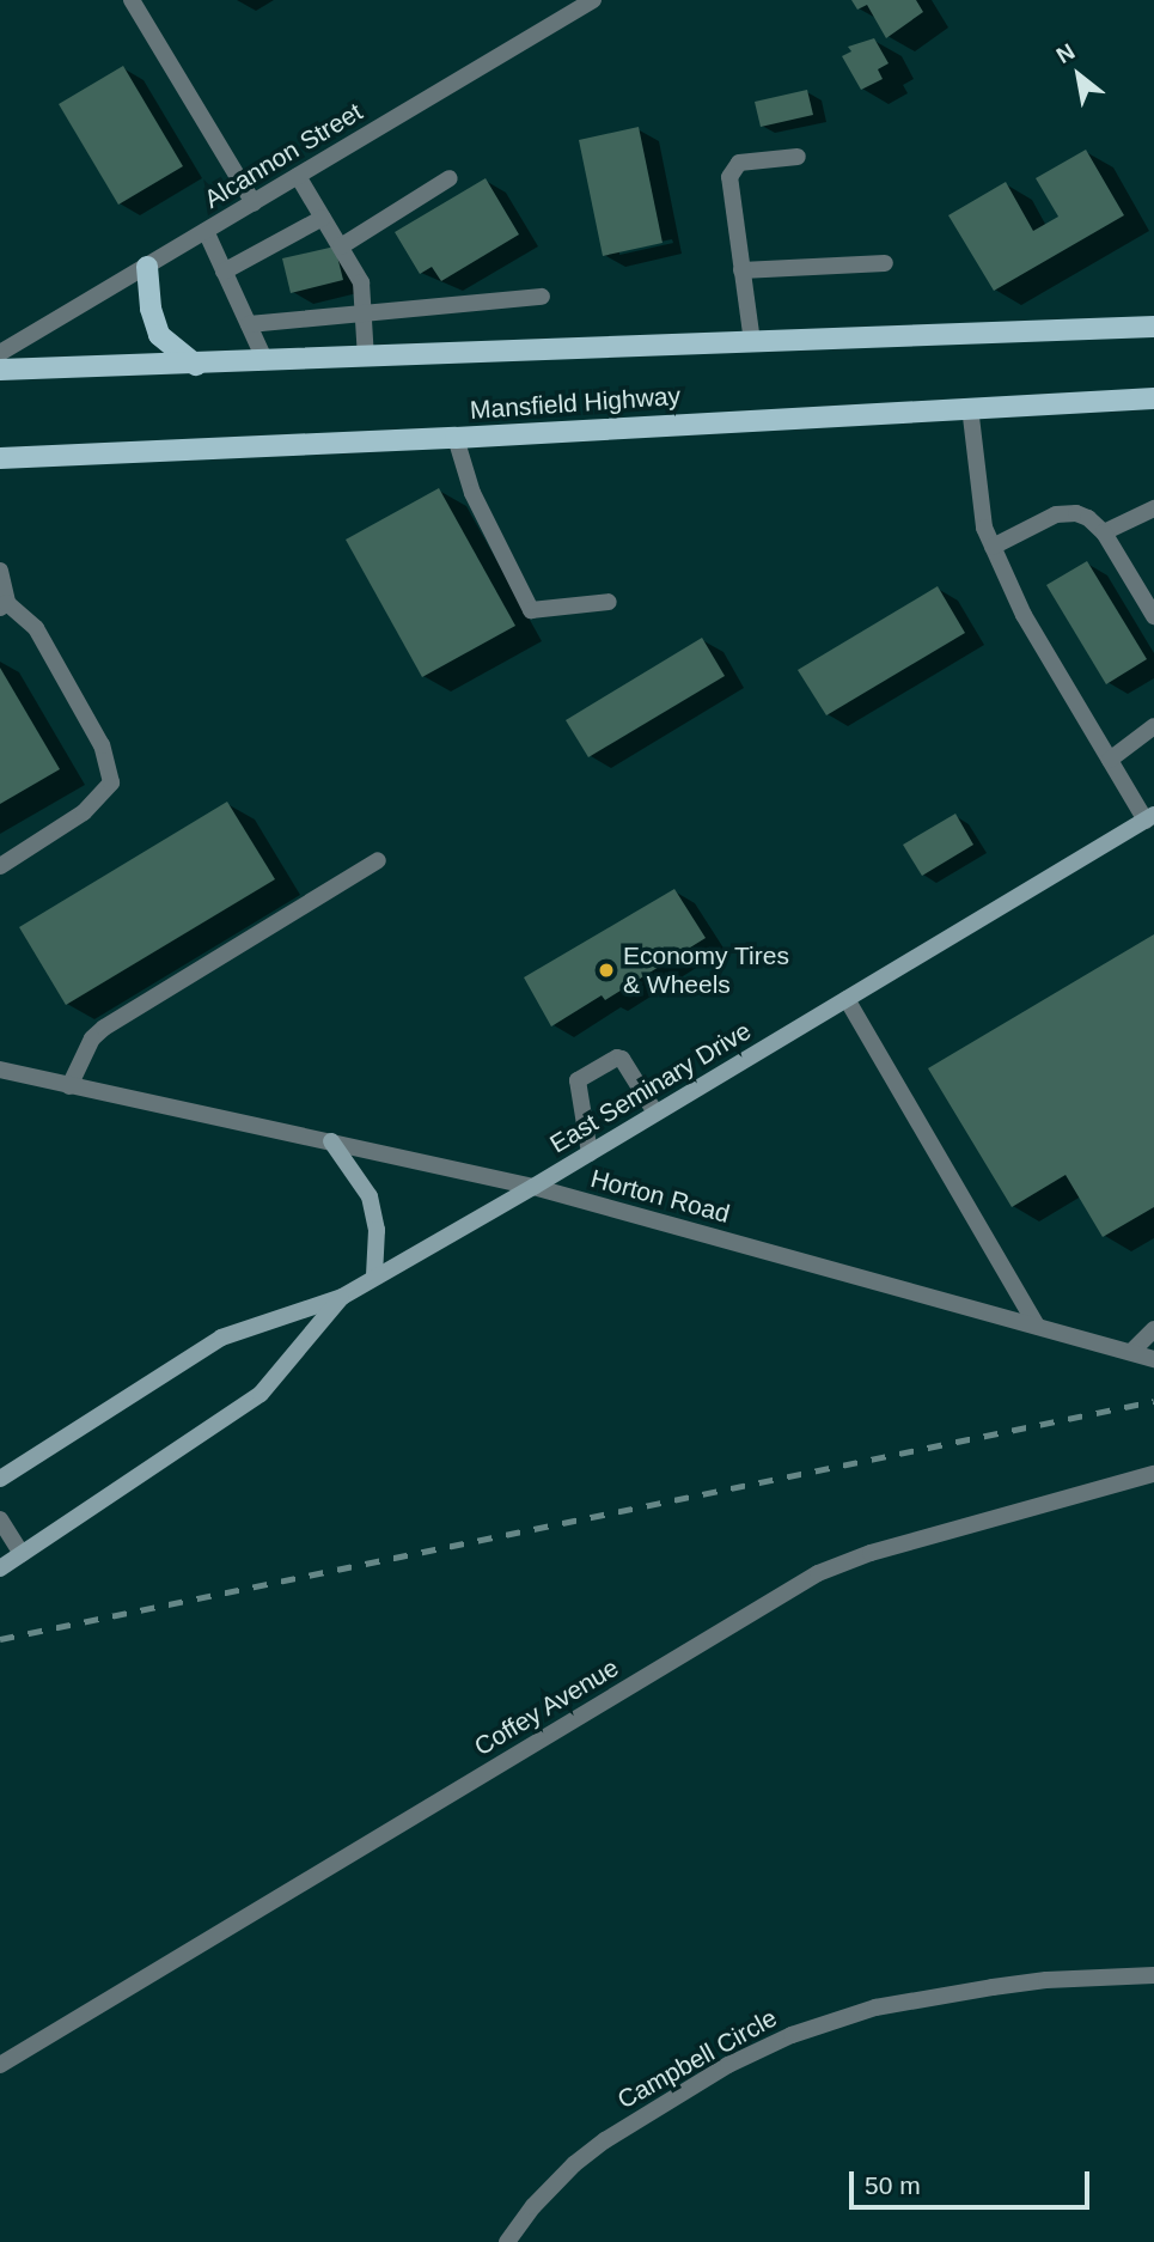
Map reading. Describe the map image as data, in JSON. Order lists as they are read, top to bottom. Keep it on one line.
{"streets":{"main road":["Mansfield Highway","East Seminary Drive"],"street":["Alcannon Street","Horton Road","Coffey Avenue","Campbell Circle"]},"crossings":[["East Seminary Drive","Horton Road"]],"places":["Economy Tires & Wheels"],"scale_bar":"50 m","north":"top left"}
